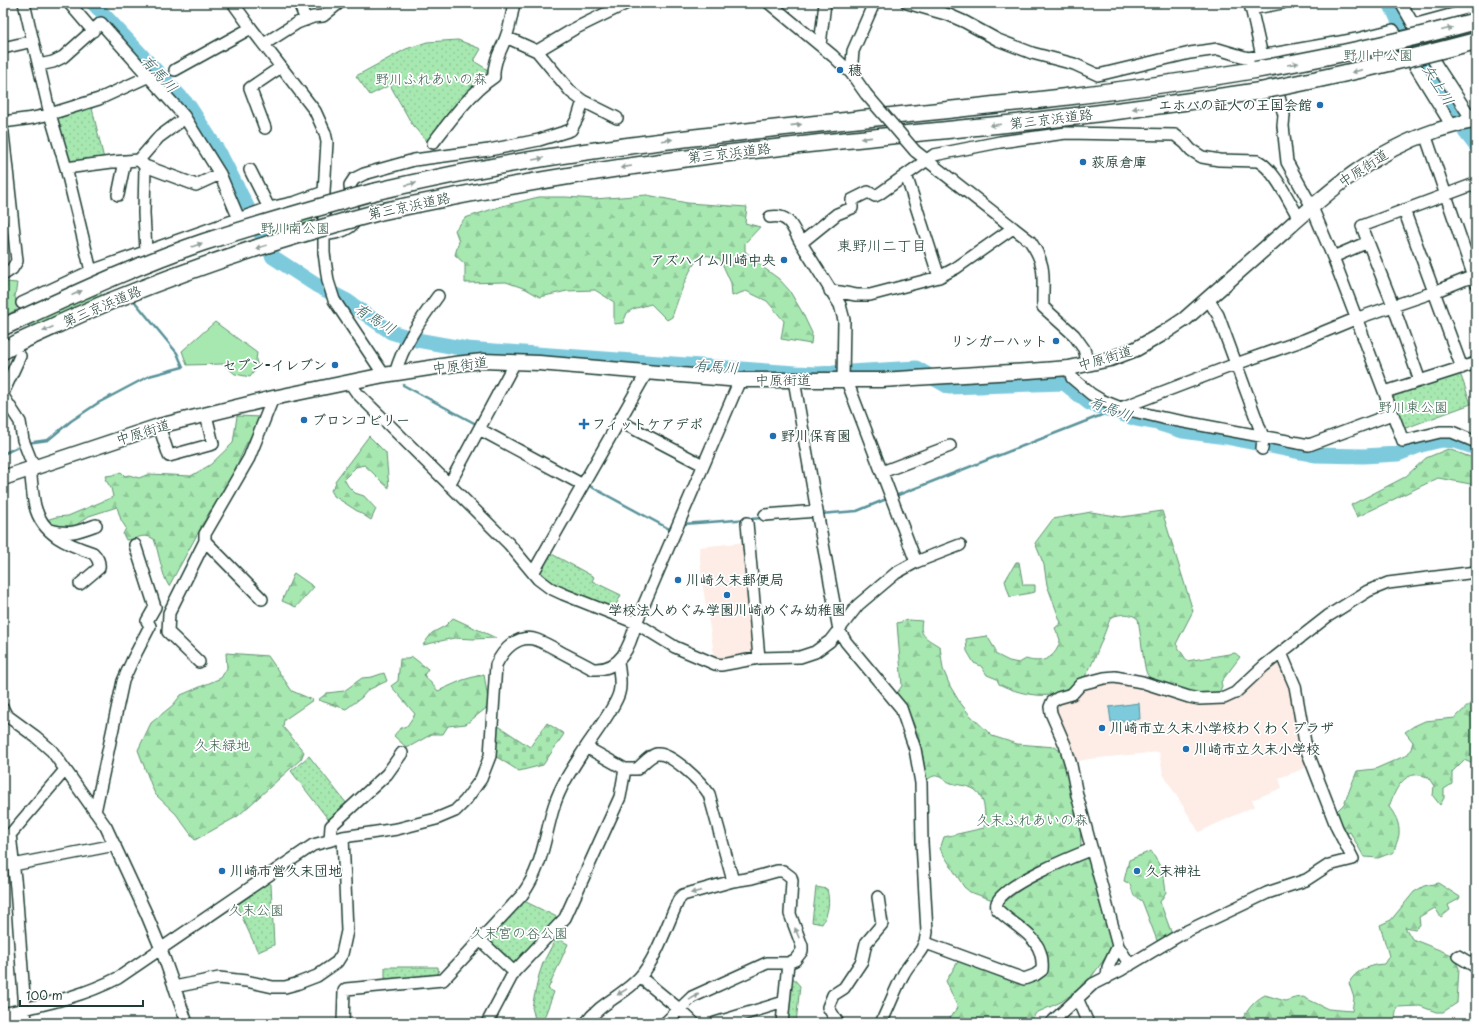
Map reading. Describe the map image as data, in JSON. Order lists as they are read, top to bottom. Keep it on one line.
{"streets":{"highway":["第三京浜道路"],"main road":["中原街道"]},"districts":["東野川二丁目"],"water":["有馬川","矢上川"],"parks":["野川中公園","野川ふれあいの森","野川南公園","野川東公園","久末緑地","久末ふれあいの森","久末公園","久末宮の谷公園"],"places":{"other":["穂","エホバの証人の王国会館","荻原倉庫","アズハイム川崎中央","リンガーハット","セブン-イレブン","ブロンコビリー","野川保育園","川崎久末郵便局","学校法人めぐみ学園川崎めぐみ幼稚園","川崎市立久末小学校わくわくプラザ","川崎市立久末小学校","川崎市営久末団地","久末神社"],"health":["フィットケアデポ"]},"scale_bar":"100 m"}
